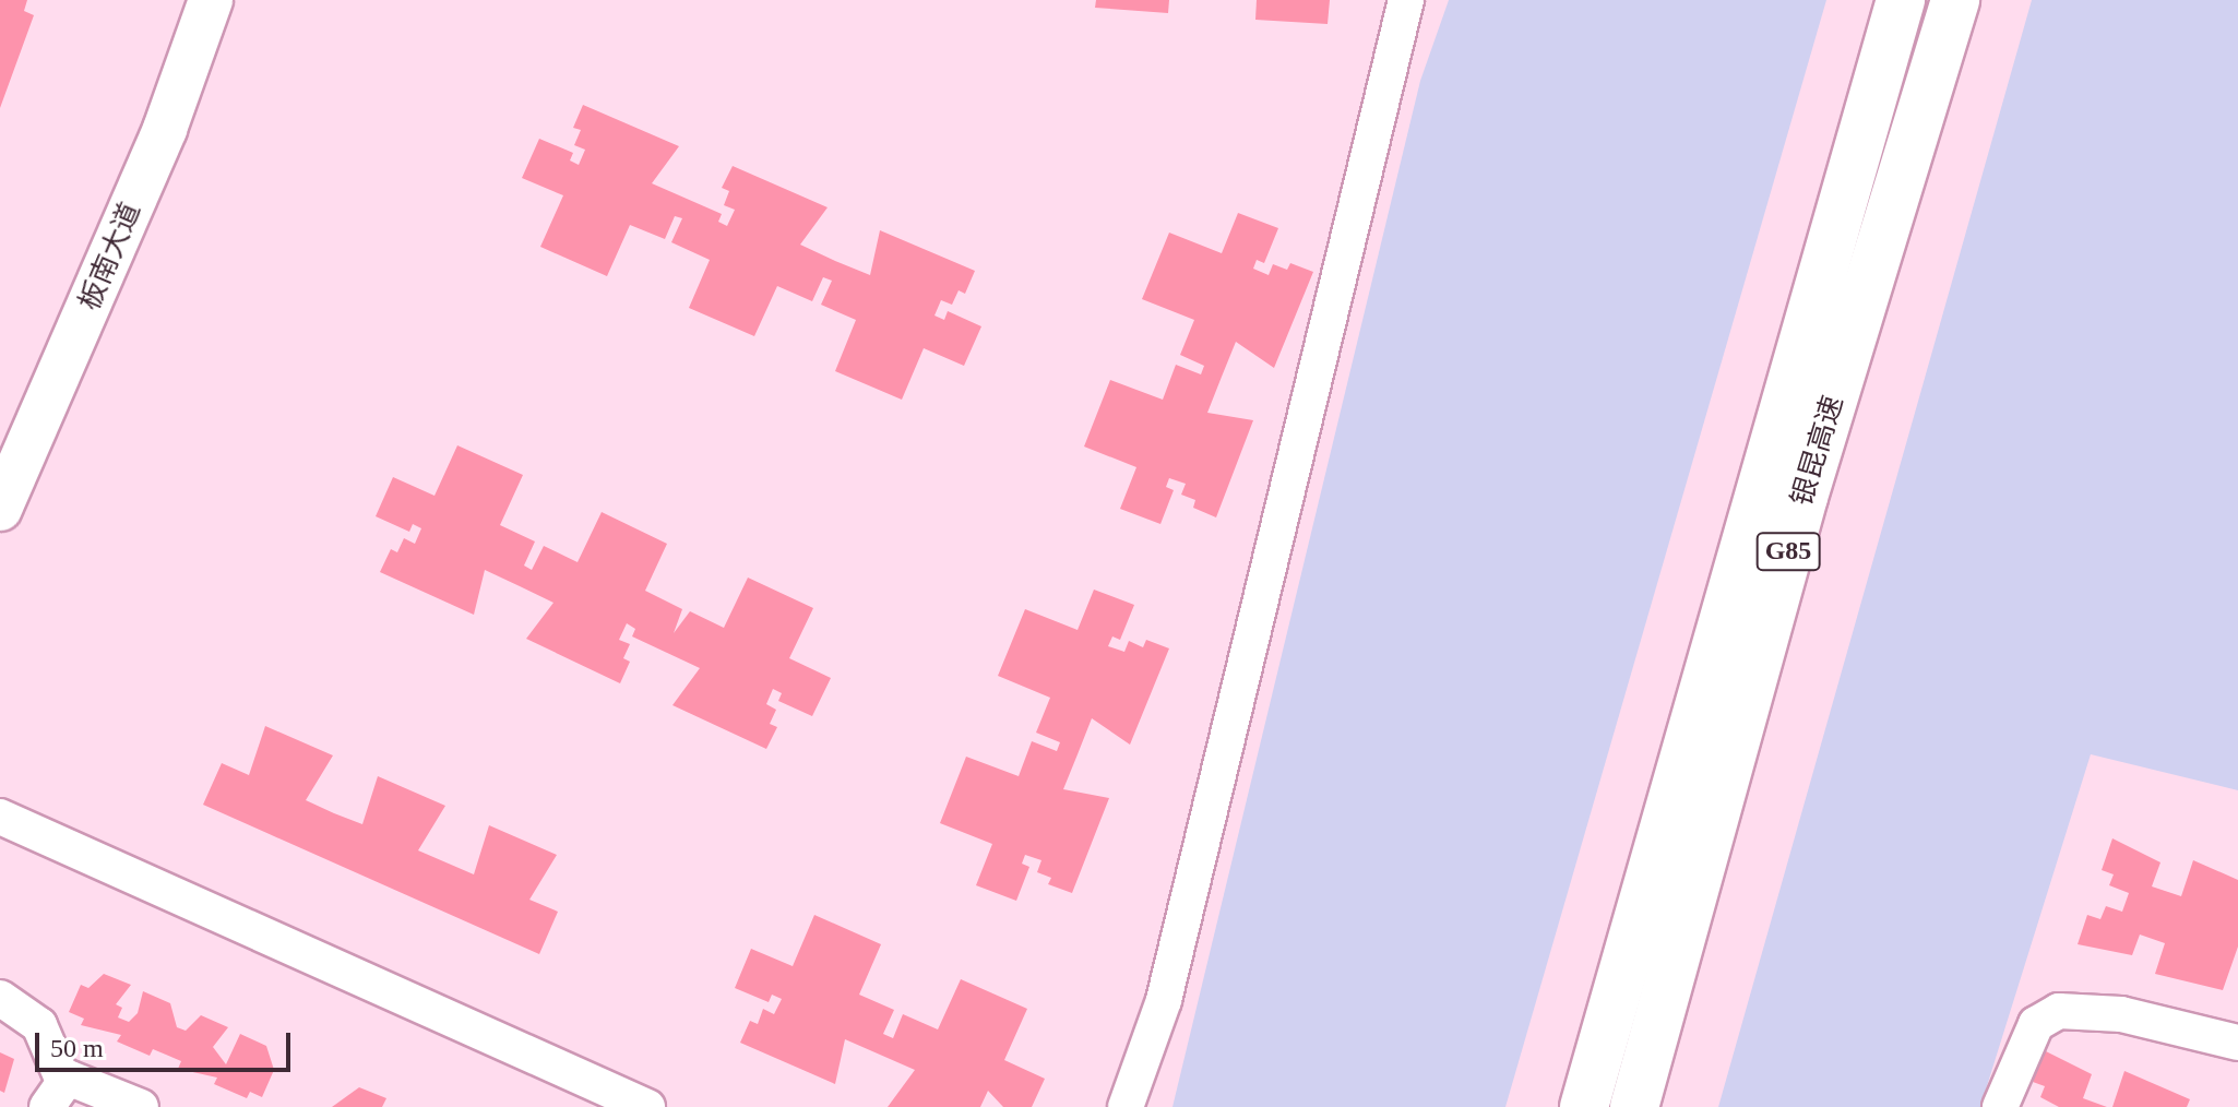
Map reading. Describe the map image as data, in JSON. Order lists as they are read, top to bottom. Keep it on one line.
{"streets":{"highway":["银昆高速","G85"],"main road":["板南大道"]},"scale_bar":"50 m"}
